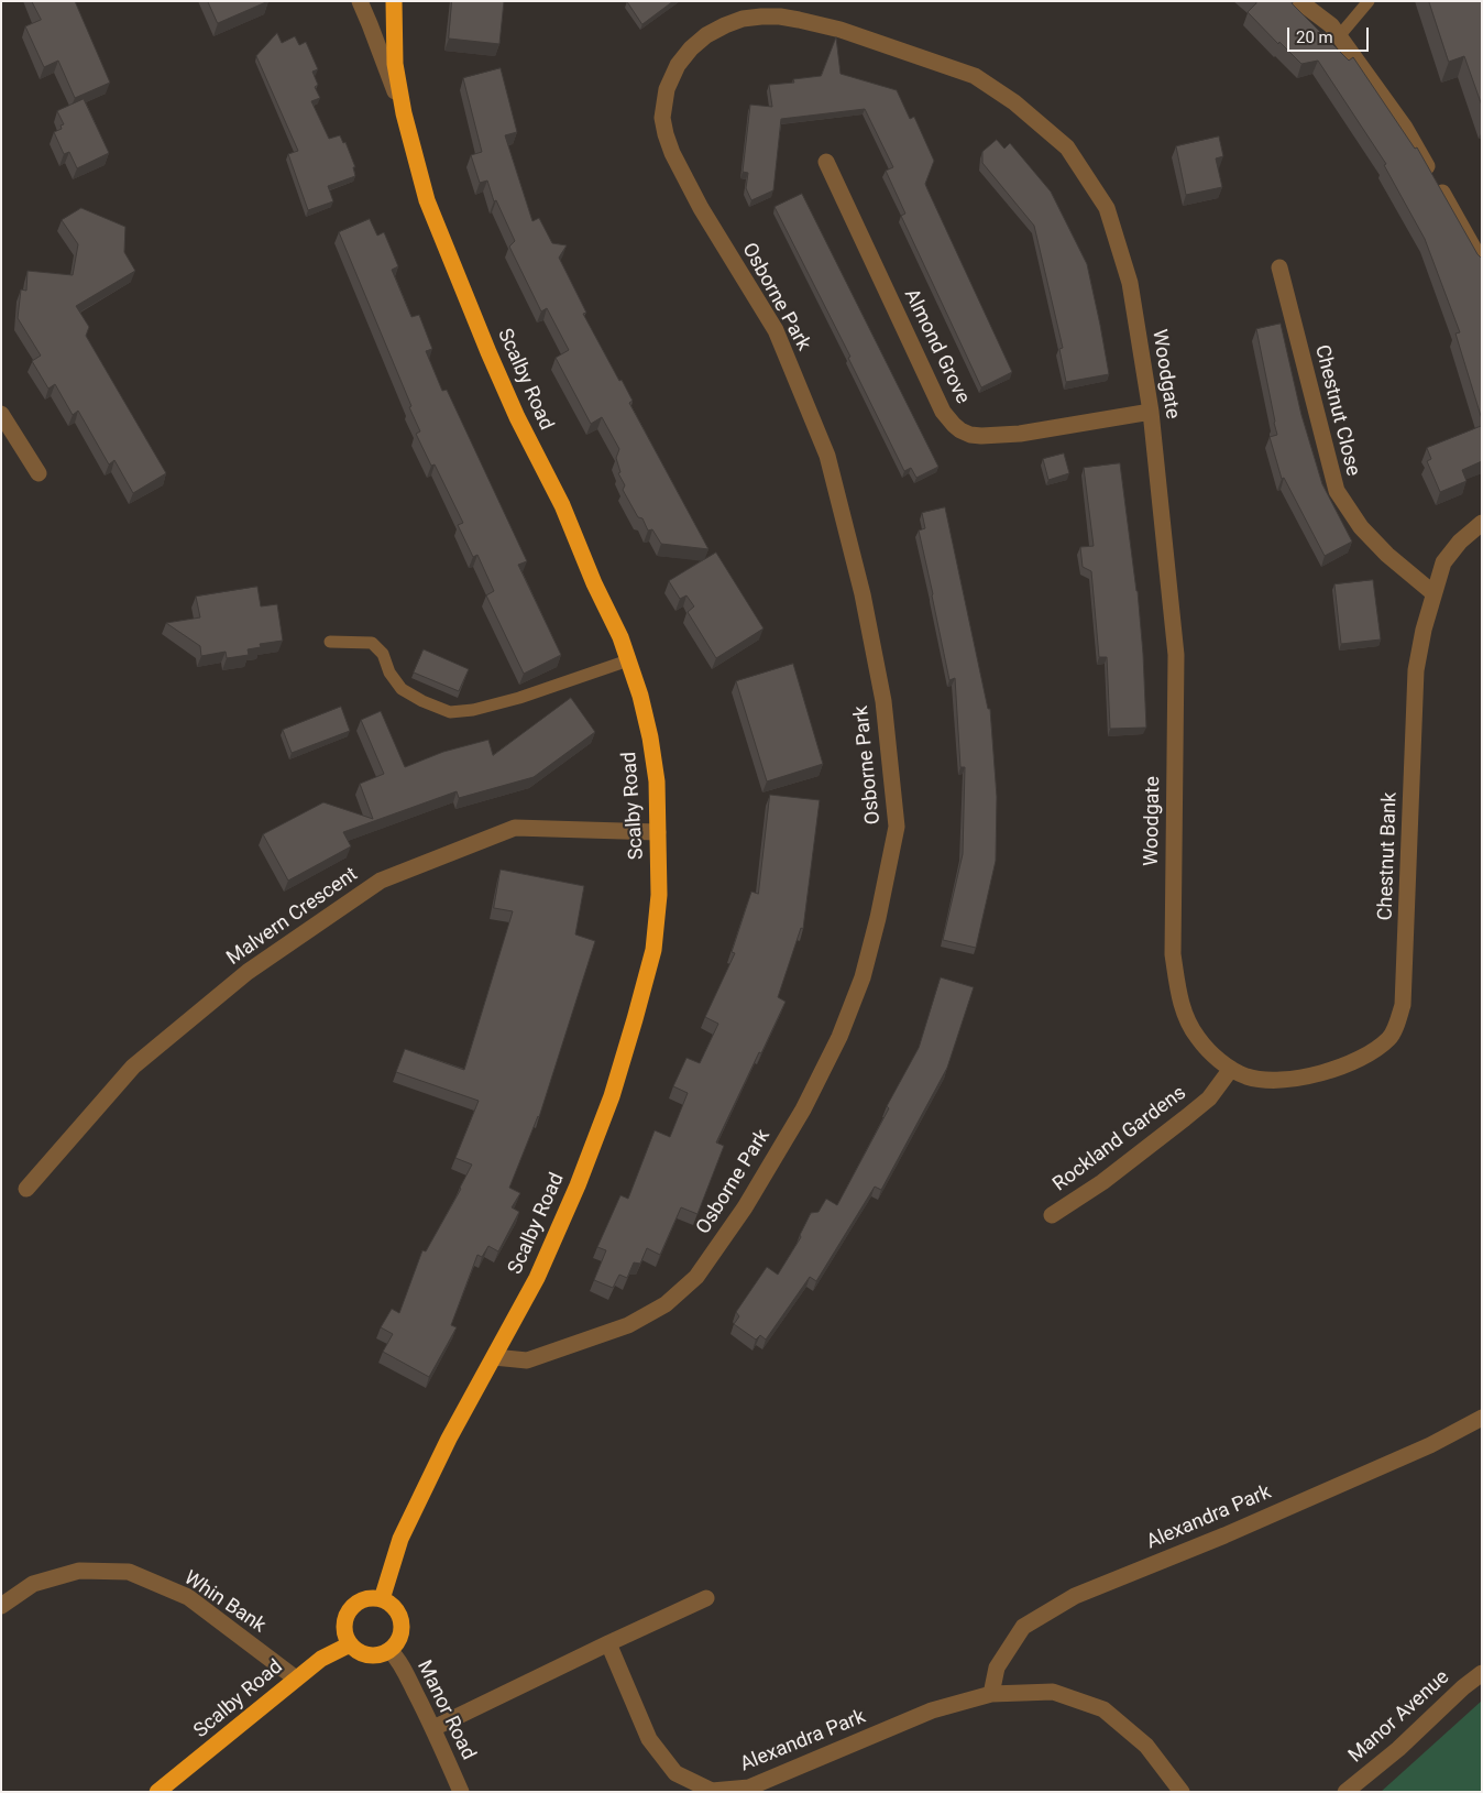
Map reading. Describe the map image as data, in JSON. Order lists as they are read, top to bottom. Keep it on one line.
{"streets":{"highway":["Scalby Road"],"street":["Osborne Park","Almond Grove","Woodgate","Chestnut Close","Chestnut Bank","Malvern Crescent","Rockland Gardens","Alexandra Park","Whin Bank","Manor Road","Manor Avenue"]},"crossings":[["Osborne Park","Woodgate"],["Osborne Park","Scalby Road"],["Almond Grove","Woodgate"],["Woodgate","Chestnut Bank"],["Woodgate","Rockland Gardens"],["Scalby Road","Malvern Crescent"],["Scalby Road","Whin Bank"],["Scalby Road","Manor Road"],["Chestnut Close","Chestnut Bank"],["Chestnut Bank","Rockland Gardens"]],"scale_bar":"20 m"}
